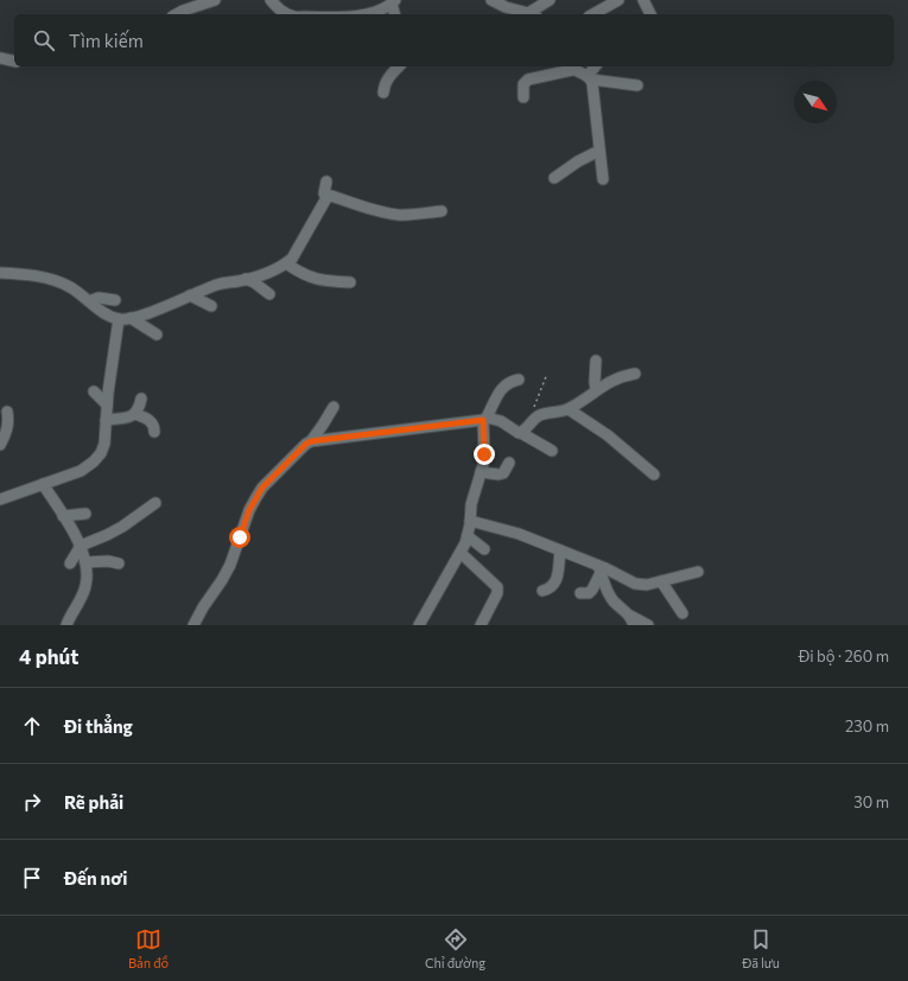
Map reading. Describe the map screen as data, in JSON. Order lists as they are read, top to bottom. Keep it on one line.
{"north":"bottom right","page":{"search":"Tìm kiếm","heading":["4 phút","Đi bộ · 260 m"],"list":[["Đi thẳng","230 m"],["Rẽ phải","30 m"],"Đến nơi"],"nav":["Bản đồ","Chỉ đường","Đã lưu"]}}
